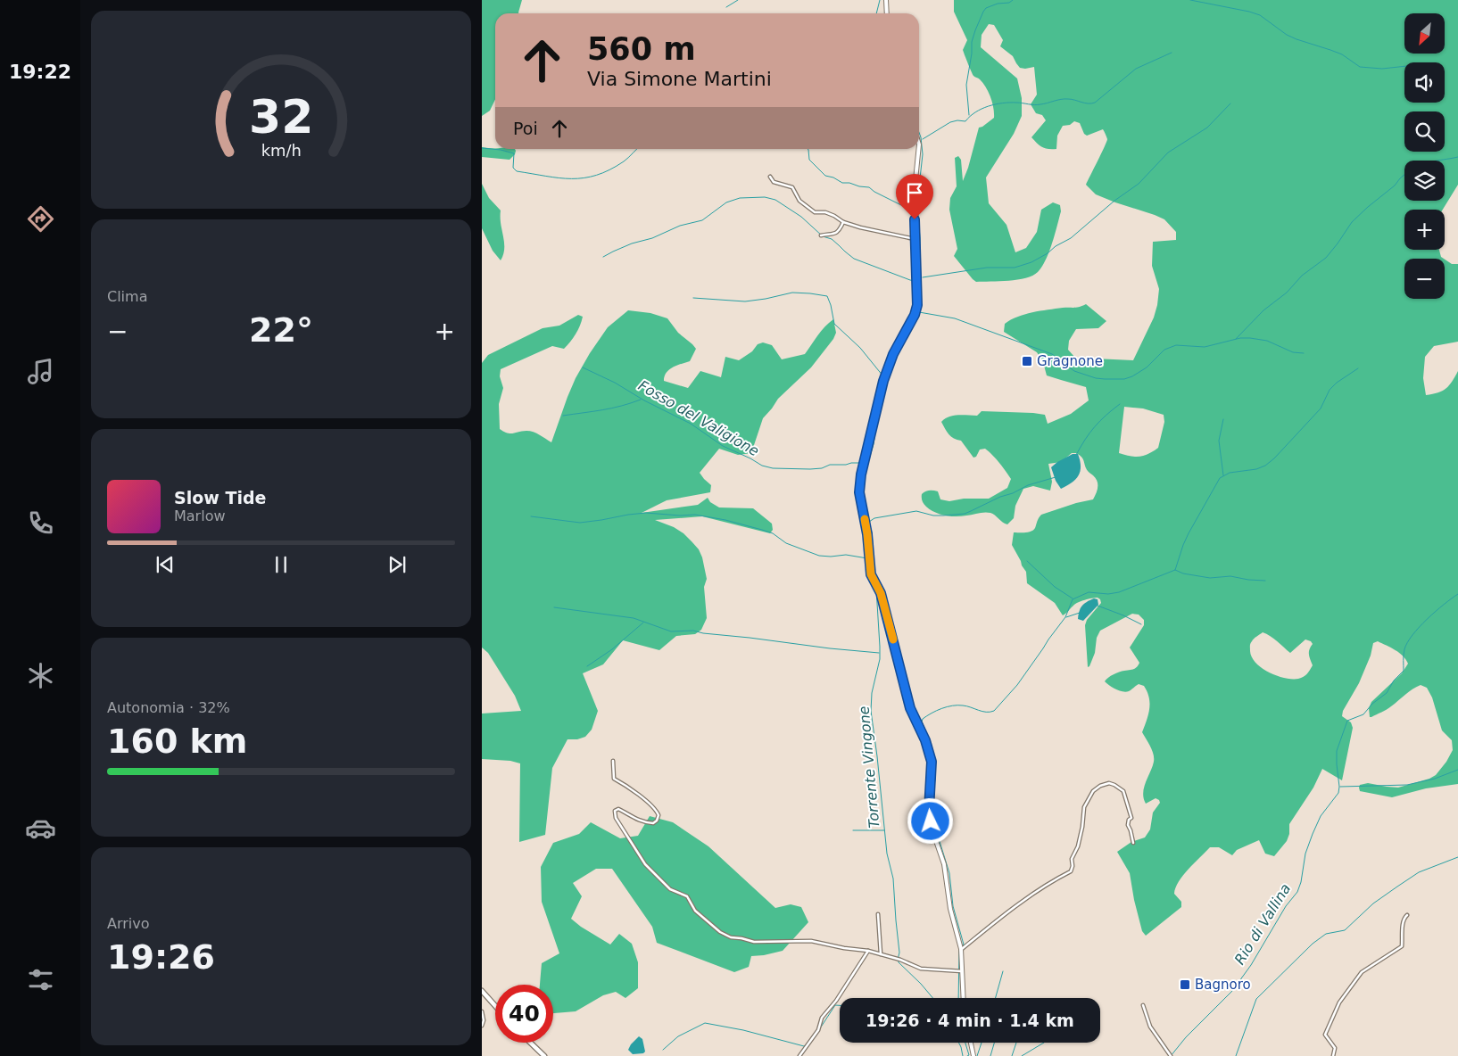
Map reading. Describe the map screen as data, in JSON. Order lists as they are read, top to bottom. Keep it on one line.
{"water":["Fosso del Valigione","Torrente Vingone","Rio di Vallina"],"places":{"transit":["Gragnone","Bagnoro"]},"north":"bottom left","page":{"tabs":"19:22","map_buttons":["+","−"],"turn":["560 m","Via Simone Martini"],"then":"Poi","tile":["Clima",["Autonomia · 32%","160 km"],["Arrivo","19:26"]],"heat":["−","22°","+"],"song":["Slow Tide","Marlow"],"limit":"40","trip":"19:26 · 4 min · 1.4 km","gauge":["32","km/h"]}}
